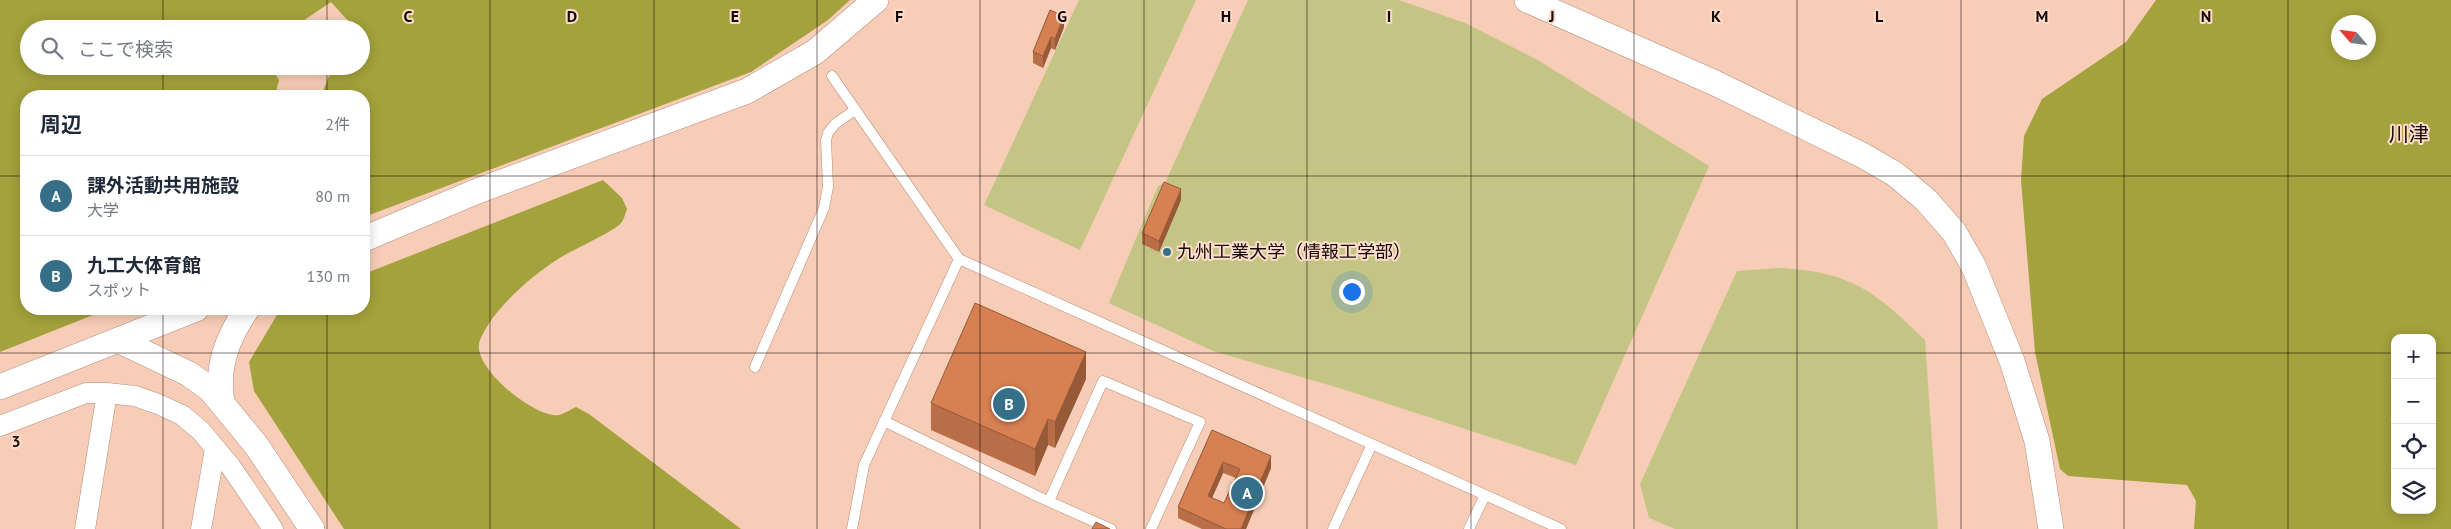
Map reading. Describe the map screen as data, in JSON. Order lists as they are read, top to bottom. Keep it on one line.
{"districts":["川津"],"places":["九州工業大学（情報工学部）"],"north":"top left","page":{"search":"ここで検索","heading":["周辺","2件"],"list":[{"mark":"A","name":"課外活動共用施設","note":"大学","value":"80 m"},{"mark":"B","name":"九工大体育館","note":"スポット","value":"130 m"}],"map_buttons":["+","−"],"pins":["B","A"]},"grid":{"columns":["C","D","E","F","G","H","I","J","K","L","M","N"],"rows":["3"]}}
